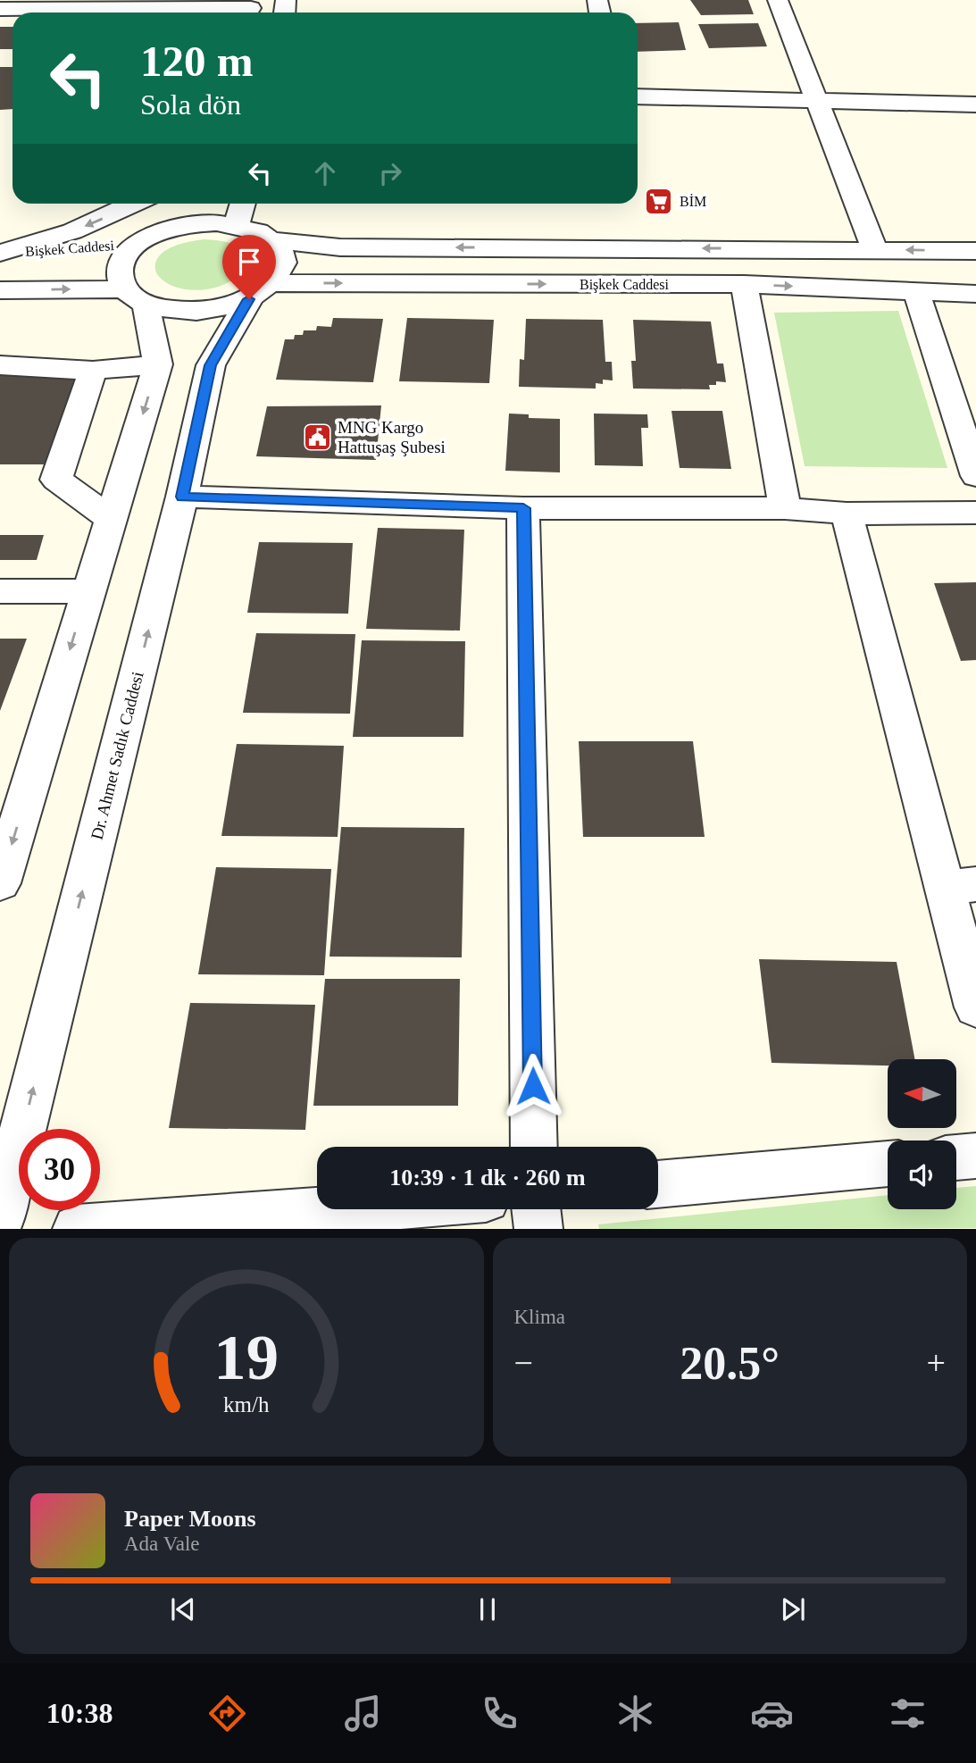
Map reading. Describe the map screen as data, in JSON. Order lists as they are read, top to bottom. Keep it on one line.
{"streets":{"street":["Bişkek Caddesi","Dr. Ahmet Sadık Caddesi"]},"crossings":[["Bişkek Caddesi","Dr. Ahmet Sadık Caddesi"]],"places":{"supermarket":["BİM"],"public building":["MNG Kargo Hattuşaş Şubesi"]},"north":"left","page":{"turn":["120 m","Sola dön"],"limit":"30","trip":"10:39 · 1 dk · 260 m","tile":"Klima","heat":["−","20.5°","+"],"song":["Paper Moons","Ada Vale"],"tabs":"10:38","gauge":["19","km/h"]}}
